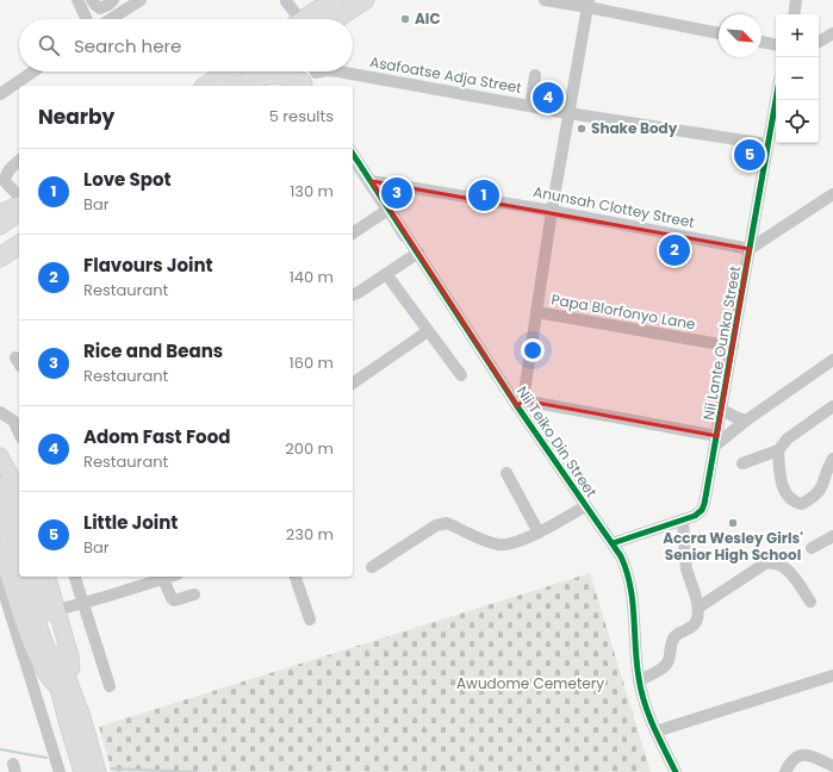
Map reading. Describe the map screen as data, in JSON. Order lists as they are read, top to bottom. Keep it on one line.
{"streets":{"street":["Asafoatse Adja Street","Anunsah Clottey Street","Papa Blorfonyo Lane","Nii Lante Ounka Street","Nii Teiko Din Street"]},"crossings":[["Asafoatse Adja Street","Nii Lante Ounka Street"],["Anunsah Clottey Street","Nii Lante Ounka Street"],["Anunsah Clottey Street","Nii Teiko Din Street"],["Papa Blorfonyo Lane","Nii Lante Ounka Street"],["Nii Lante Ounka Street","Nii Teiko Din Street"]],"parks":["Awudome Cemetery"],"places":["AIC","Shake Body","Accra Wesley Girls' Senior High School"],"north":"bottom right","page":{"map_buttons":["+","−"],"search":"Search here","pins":["4","5","3","1","2"],"heading":["Nearby","5 results"],"list":[{"mark":"1","name":"Love Spot","note":"Bar","value":"130 m"},{"mark":"2","name":"Flavours Joint","note":"Restaurant","value":"140 m"},{"mark":"3","name":"Rice and Beans","note":"Restaurant","value":"160 m"},{"mark":"4","name":"Adom Fast Food","note":"Restaurant","value":"200 m"},{"mark":"5","name":"Little Joint","note":"Bar","value":"230 m"}]}}
